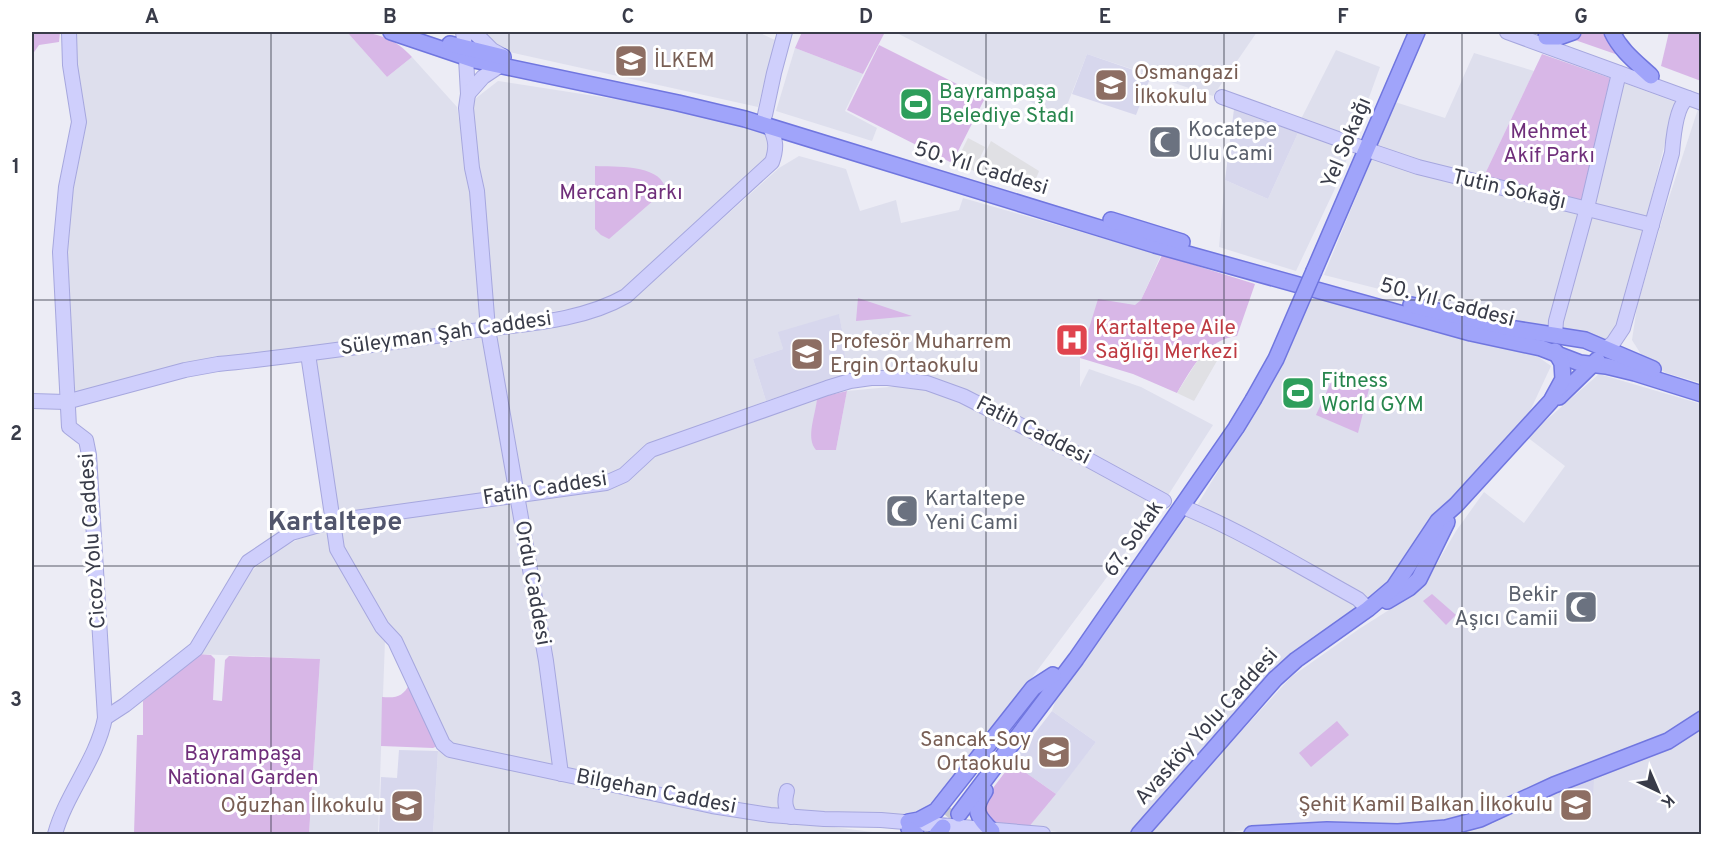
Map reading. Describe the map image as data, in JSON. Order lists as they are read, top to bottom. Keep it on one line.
{"streets":{"main road":["Yel Sokağı","50. Yıl Caddesi","67. Sokak","Avasköy Yolu Caddesi"],"street":["Tutin Sokağı","Süleyman Şah Caddesi","Fatih Caddesi","Cicoz Yolu Caddesi","Ordu Caddesi","Bilgehan Caddesi"]},"crossings":[["Yel Sokağı","Tutin Sokağı"],["Yel Sokağı","67. Sokak"],["50. Yıl Caddesi","Süleyman Şah Caddesi"],["50. Yıl Caddesi","Ordu Caddesi"],["50. Yıl Caddesi","Avasköy Yolu Caddesi"],["Tutin Sokağı","Avasköy Yolu Caddesi"],["Süleyman Şah Caddesi","Cicoz Yolu Caddesi"],["Süleyman Şah Caddesi","Ordu Caddesi"],["Fatih Caddesi","Cicoz Yolu Caddesi"],["Fatih Caddesi","Ordu Caddesi"],["Fatih Caddesi","Bilgehan Caddesi"],["Ordu Caddesi","Bilgehan Caddesi"]],"districts":["Kartaltepe"],"parks":["Mehmet Akif Parkı","Mercan Parkı","Bayrampaşa National Garden"],"places":{"school or university":["İLKEM","Osmangazi İlkokulu","Profesör Muharrem Ergin Ortaokulu","Sancak-Soy Ortaokulu","Şehit Kamil Balkan İlkokulu","Oğuzhan İlkokulu"],"sports":["Bayrampaşa Belediye Stadı","Fitness World GYM"],"mosque":["Kocatepe Ulu Cami","Kartaltepe Yeni Cami","Bekir Aşıcı Camii"],"hospital":["Kartaltepe Aile Sağlığı Merkezi"]},"north":"bottom right","grid":{"columns":["A","B","C","D","E","F","G"],"rows":["1","2","3"]}}
